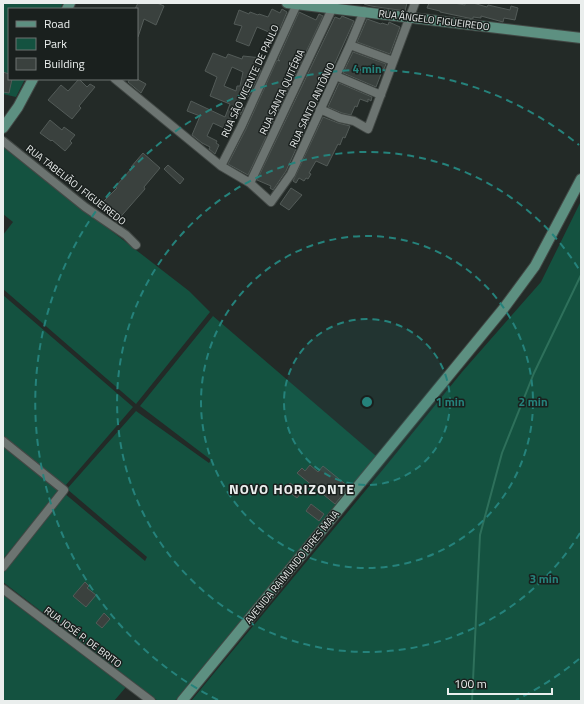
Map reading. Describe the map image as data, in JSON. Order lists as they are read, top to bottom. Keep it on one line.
{"streets":{"street":["RUA ÂNGELO FIGUEIREDO","RUA SÃO VICENTE DE PAULO","RUA SANTA QUITÉRIA","RUA SANTO ANTÔNIO","RUA TABELIÃO J FIGUEIREDO","AVENIDA RAIMUNDO PIRES MAIA","RUA JOSÉ P. DE BRITO"]},"crossings":[["RUA ÂNGELO FIGUEIREDO","RUA SÃO VICENTE DE PAULO"],["RUA ÂNGELO FIGUEIREDO","RUA SANTA QUITÉRIA"],["RUA ÂNGELO FIGUEIREDO","RUA SANTO ANTÔNIO"],["RUA SANTA QUITÉRIA","RUA SANTO ANTÔNIO"]],"districts":["NOVO HORIZONTE"],"legend":["Road","Park","Building"],"scale_bar":"100 m","rings":["4 min","1 min","2 min","3 min"]}
